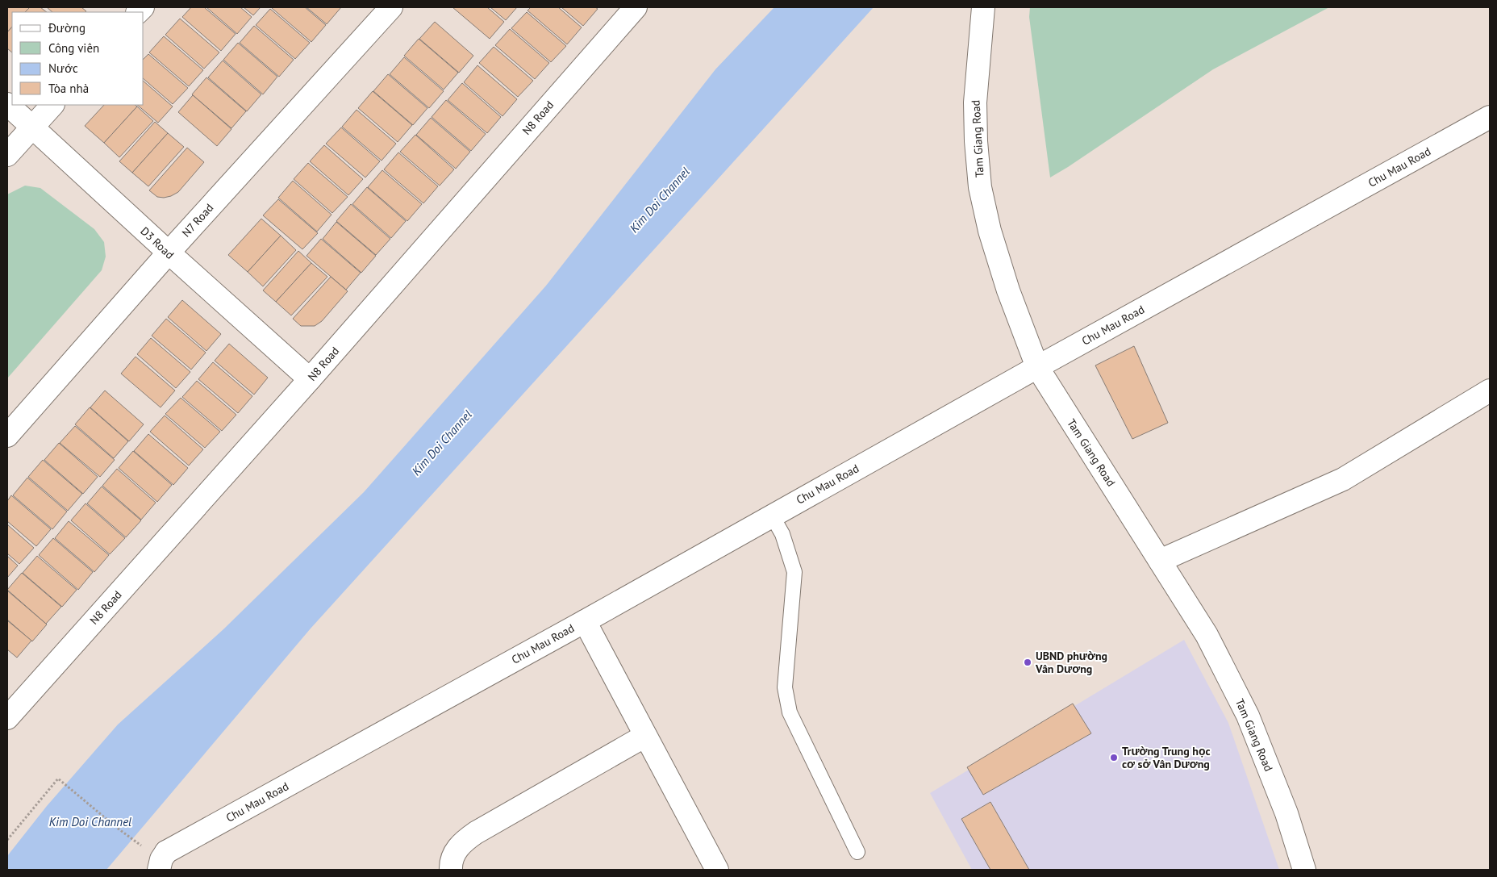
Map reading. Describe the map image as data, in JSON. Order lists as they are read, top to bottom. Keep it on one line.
{"streets":{"street":["N8 Road","Tam Giang Road","Chu Mau Road","N7 Road","D3 Road"]},"crossings":[["N8 Road","D3 Road"],["Tam Giang Road","Chu Mau Road"],["N7 Road","D3 Road"]],"water":["Kim Doi Channel"],"places":["UBND phường Vân Dương","Trường Trung học cơ sở Vân Dương"],"legend":["Đường","Công viên","Nước","Tòa nhà"]}
